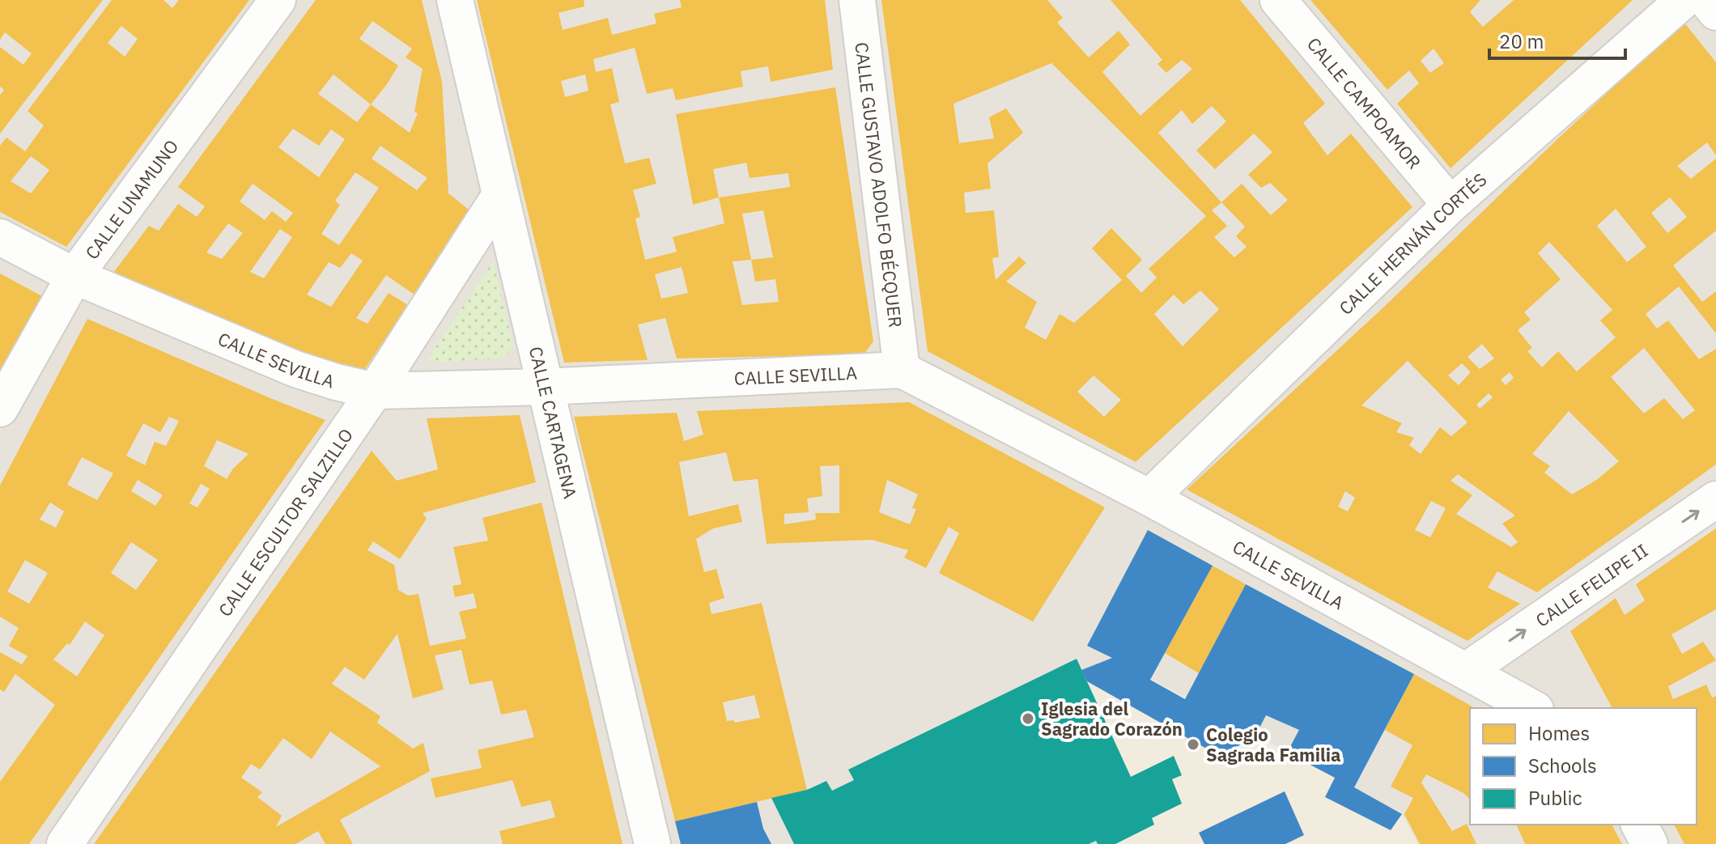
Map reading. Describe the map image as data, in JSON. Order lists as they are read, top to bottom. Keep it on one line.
{"streets":{"street":["CALLE CAMPOAMOR","CALLE GUSTAVO ADOLFO BÉCQUER","CALLE UNAMUNO","CALLE HERNÁN CORTÉS","CALLE SEVILLA","CALLE CARTAGENA","CALLE ESCULTOR SALZILLO","CALLE FELIPE II"]},"crossings":[["CALLE CAMPOAMOR","CALLE HERNÁN CORTÉS"],["CALLE GUSTAVO ADOLFO BÉCQUER","CALLE SEVILLA"],["CALLE UNAMUNO","CALLE SEVILLA"],["CALLE HERNÁN CORTÉS","CALLE SEVILLA"],["CALLE SEVILLA","CALLE CARTAGENA"],["CALLE SEVILLA","CALLE ESCULTOR SALZILLO"],["CALLE SEVILLA","CALLE FELIPE II"],["CALLE CARTAGENA","CALLE ESCULTOR SALZILLO"]],"one_way":["CALLE FELIPE II"],"places":["Iglesia del Sagrado Corazón","Colegio Sagrada Familia"],"legend":["Homes","Schools","Public"],"scale_bar":"20 m"}
